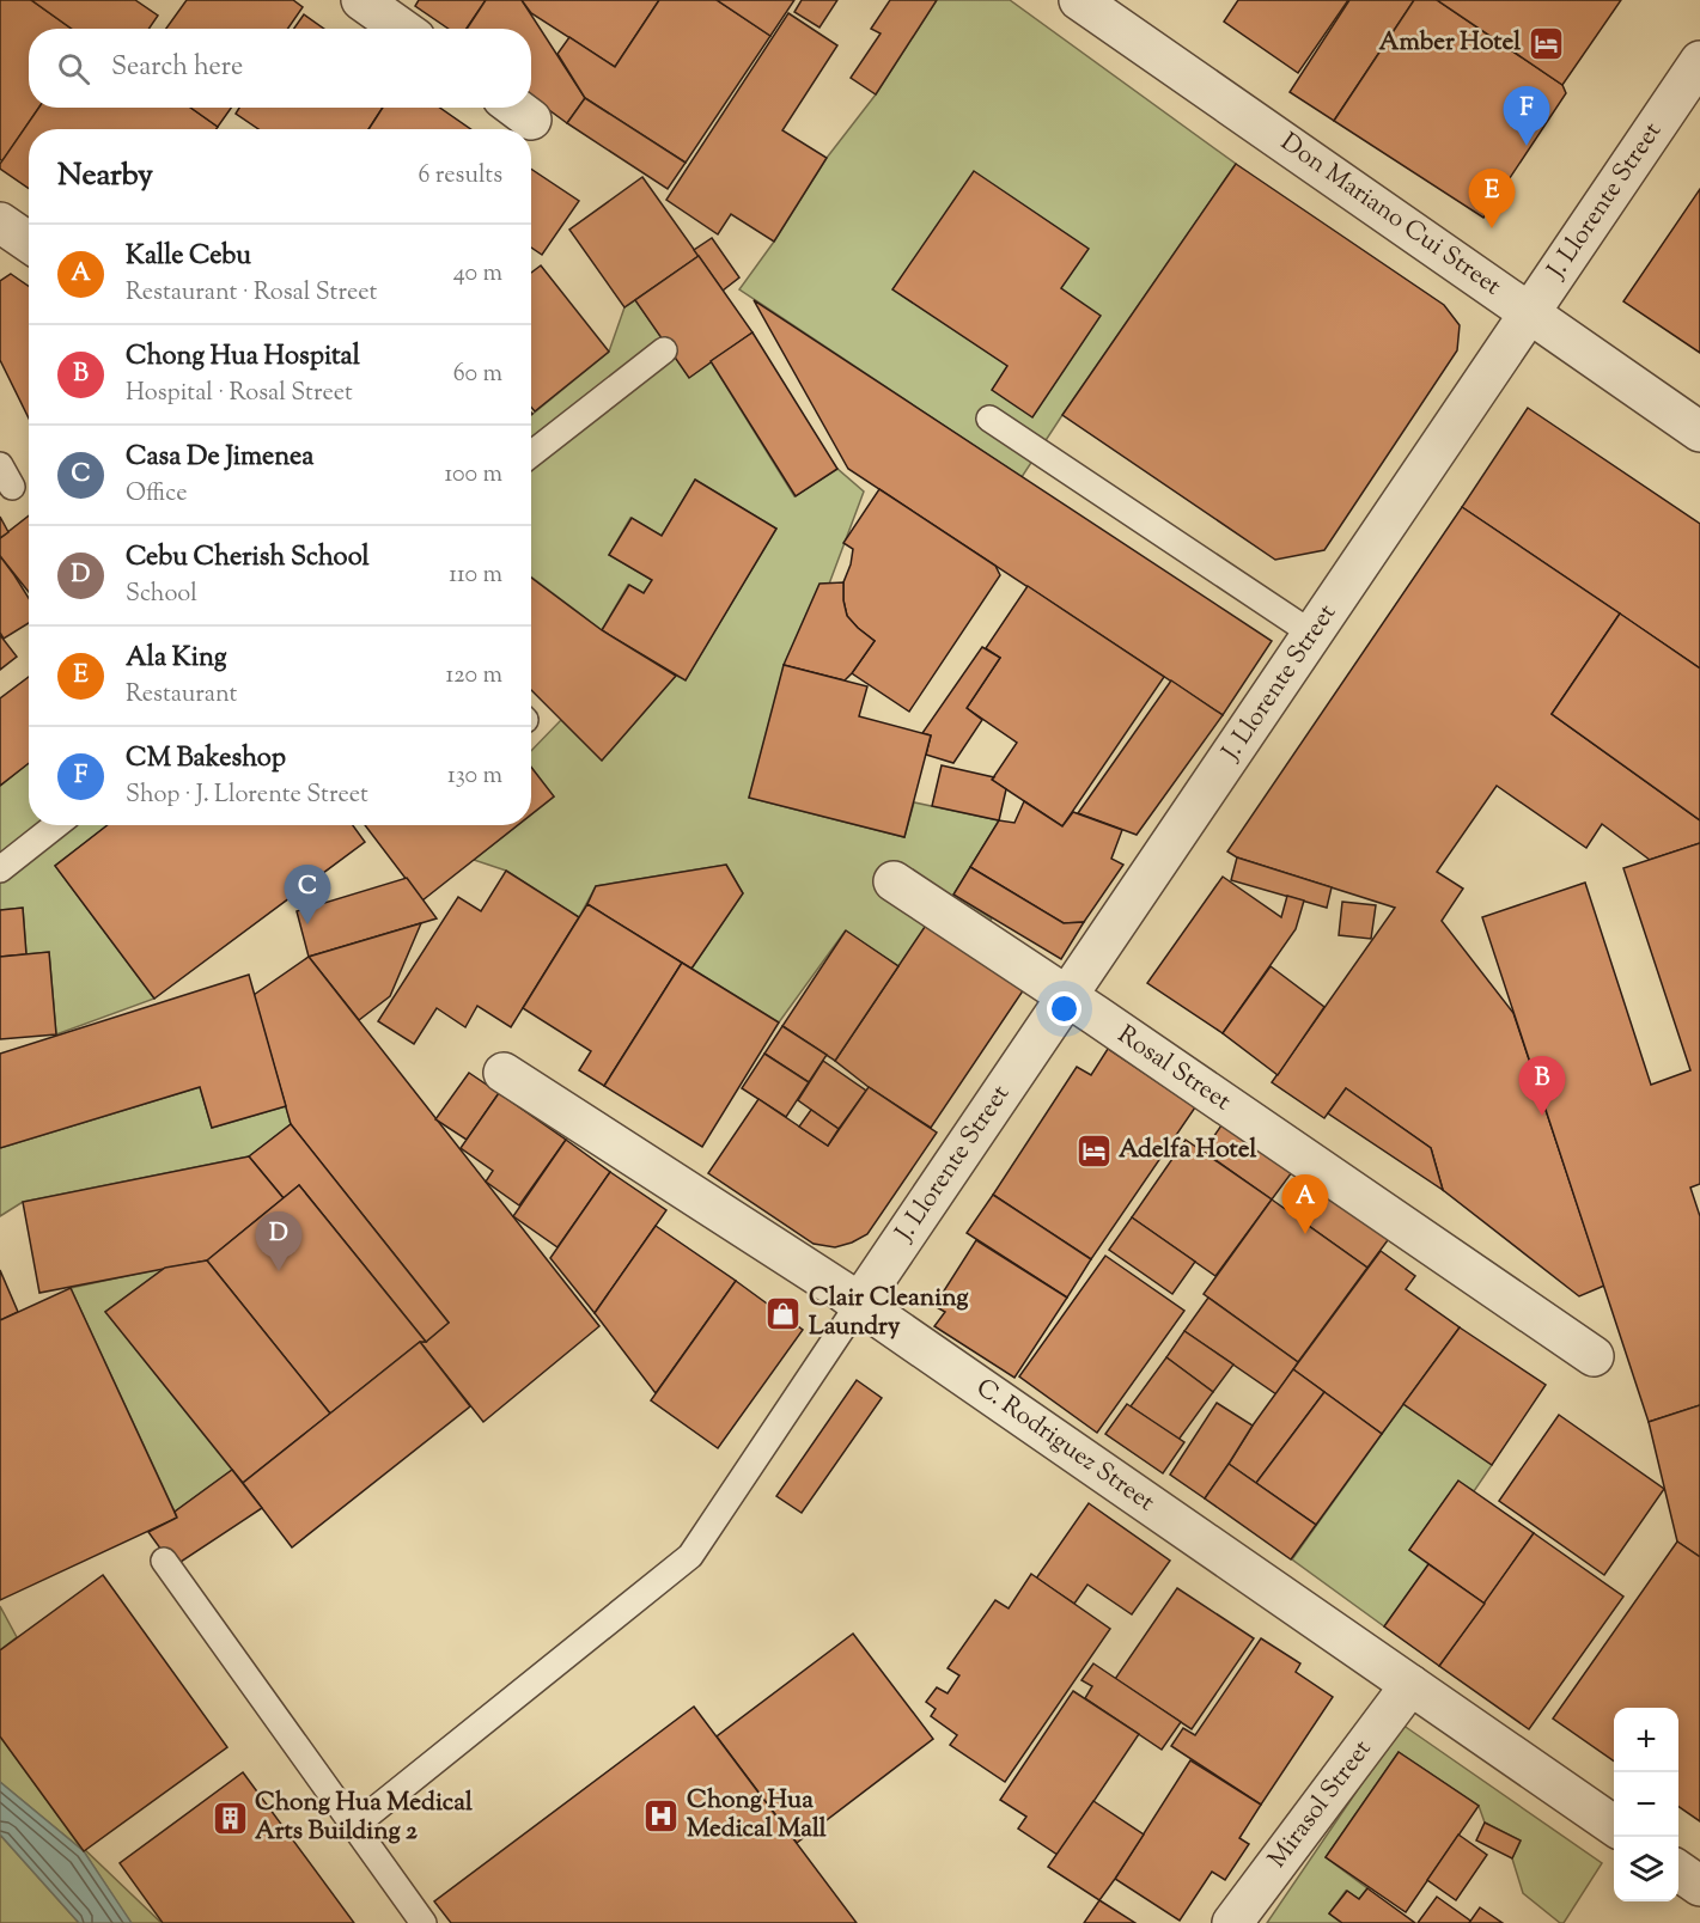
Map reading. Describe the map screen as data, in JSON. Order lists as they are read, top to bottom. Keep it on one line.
{"streets":{"street":["J. Llorente Street","Don Mariano Cui Street","Rosal Street","C. Rodriguez Street","Mirasol Street"]},"crossings":[["J. Llorente Street","Don Mariano Cui Street"],["J. Llorente Street","Rosal Street"],["J. Llorente Street","C. Rodriguez Street"],["C. Rodriguez Street","Mirasol Street"]],"places":{"hotel":["Amber Hotel","Adelfa Hotel"],"shop":["Clair Cleaning Laundry"],"hospital":["Chong Hua Medical Mall"],"building":["Chong Hua Medical Arts Building 2"]},"page":{"search":"Search here","pins":["F","E","C","B","A","D"],"heading":["Nearby","6 results"],"list":[{"mark":"A","name":"Kalle Cebu","note":"Restaurant · Rosal Street","value":"40 m"},{"mark":"B","name":"Chong Hua Hospital","note":"Hospital · Rosal Street","value":"60 m"},{"mark":"C","name":"Casa De Jimenea","note":"Office","value":"100 m"},{"mark":"D","name":"Cebu Cherish School","note":"School","value":"110 m"},{"mark":"E","name":"Ala King","note":"Restaurant","value":"120 m"},{"mark":"F","name":"CM Bakeshop","note":"Shop · J. Llorente Street","value":"130 m"}],"map_buttons":["+","−"]}}
